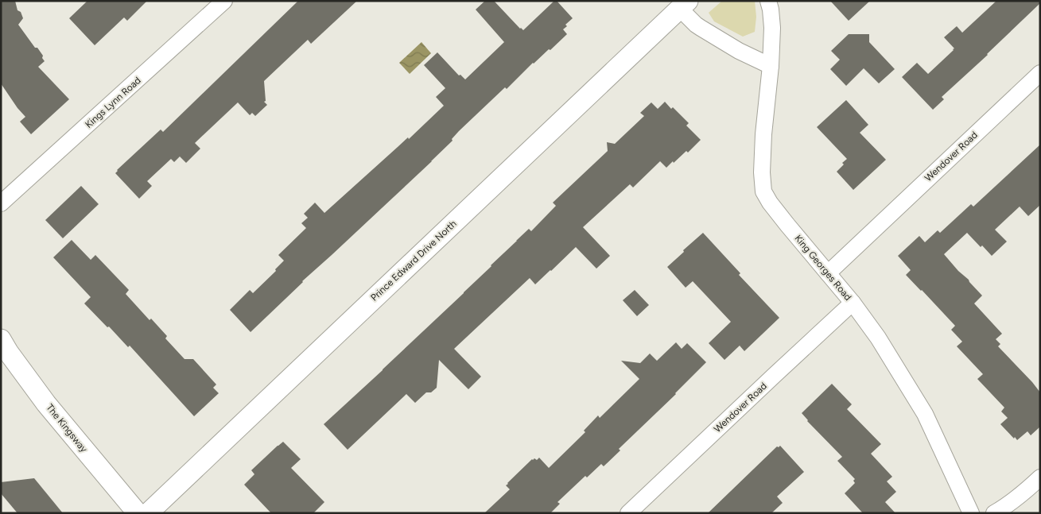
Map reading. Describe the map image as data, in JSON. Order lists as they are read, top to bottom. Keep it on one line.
{"streets":{"street":["Kings Lynn Road","Wendover Road","Prince Edward Drive North","King Georges Road","The Kingsway"]},"crossings":[["Wendover Road","King Georges Road"],["Prince Edward Drive North","King Georges Road"]]}
